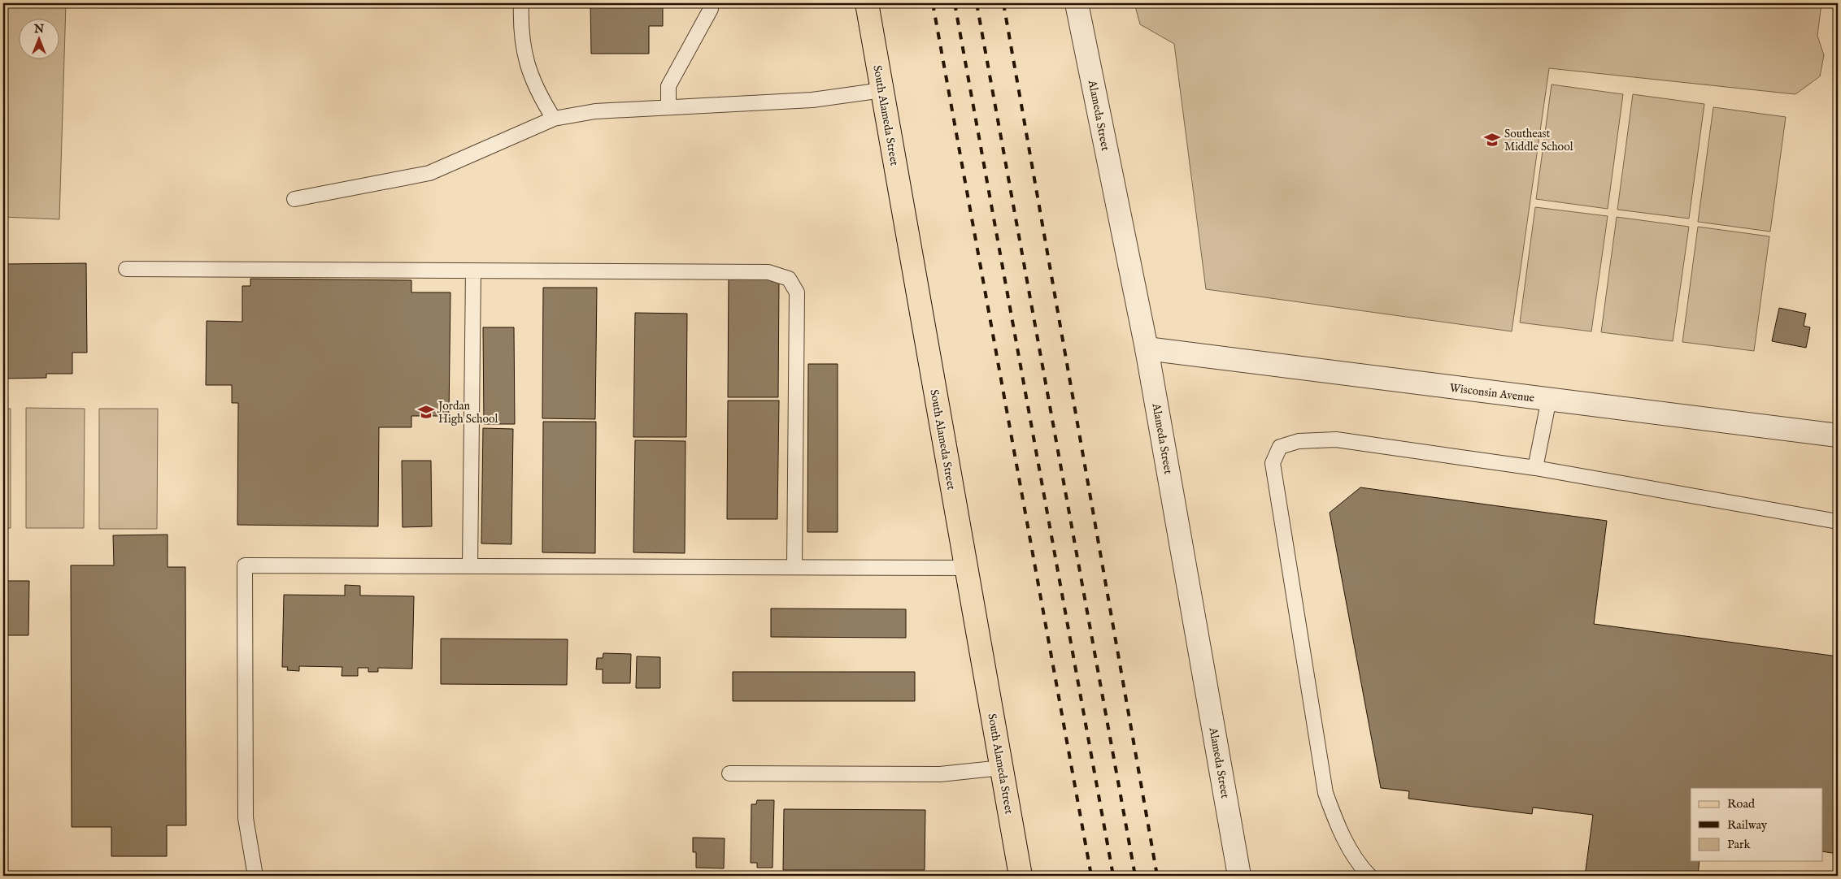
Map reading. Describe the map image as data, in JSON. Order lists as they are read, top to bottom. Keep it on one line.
{"streets":{"main road":["South Alameda Street"],"street":["Alameda Street","Wisconsin Avenue"]},"crossings":[["Alameda Street","Wisconsin Avenue"]],"places":{"school or university":["Southeast Middle School","Jordan High School"]},"legend":["Road","Railway","Park"],"north":"top"}
